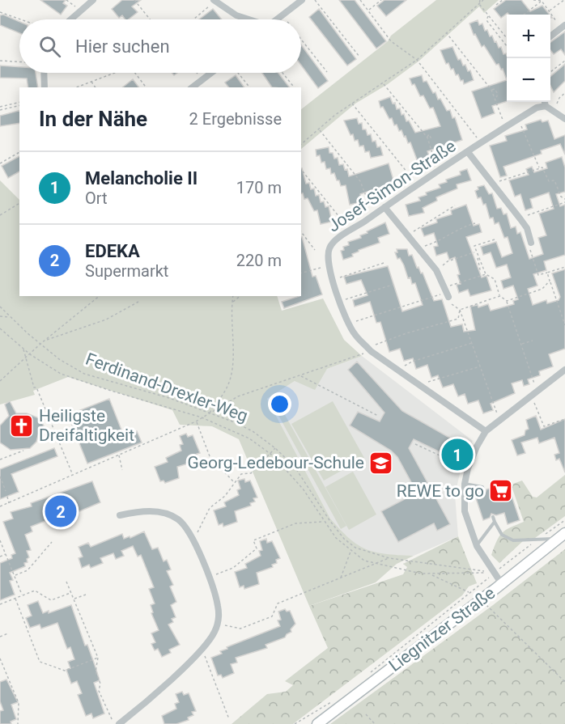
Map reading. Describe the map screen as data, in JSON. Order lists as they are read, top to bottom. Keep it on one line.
{"streets":{"main road":["Liegnitzer Straße"],"street":["Josef-Simon-Straße"],"path":["Ferdinand-Drexler-Weg"]},"places":{"church":["Heiligste Dreifaltigkeit"],"school or university":["Georg-Ledebour-Schule"],"supermarket":["REWE to go"]},"page":{"map_buttons":["+","−"],"search":"Hier suchen","heading":["In der Nähe","2 Ergebnisse"],"list":[{"mark":"1","name":"Melancholie II","note":"Ort","value":"170 m"},{"mark":"2","name":"EDEKA","note":"Supermarkt","value":"220 m"}],"pins":["1","2"]}}
